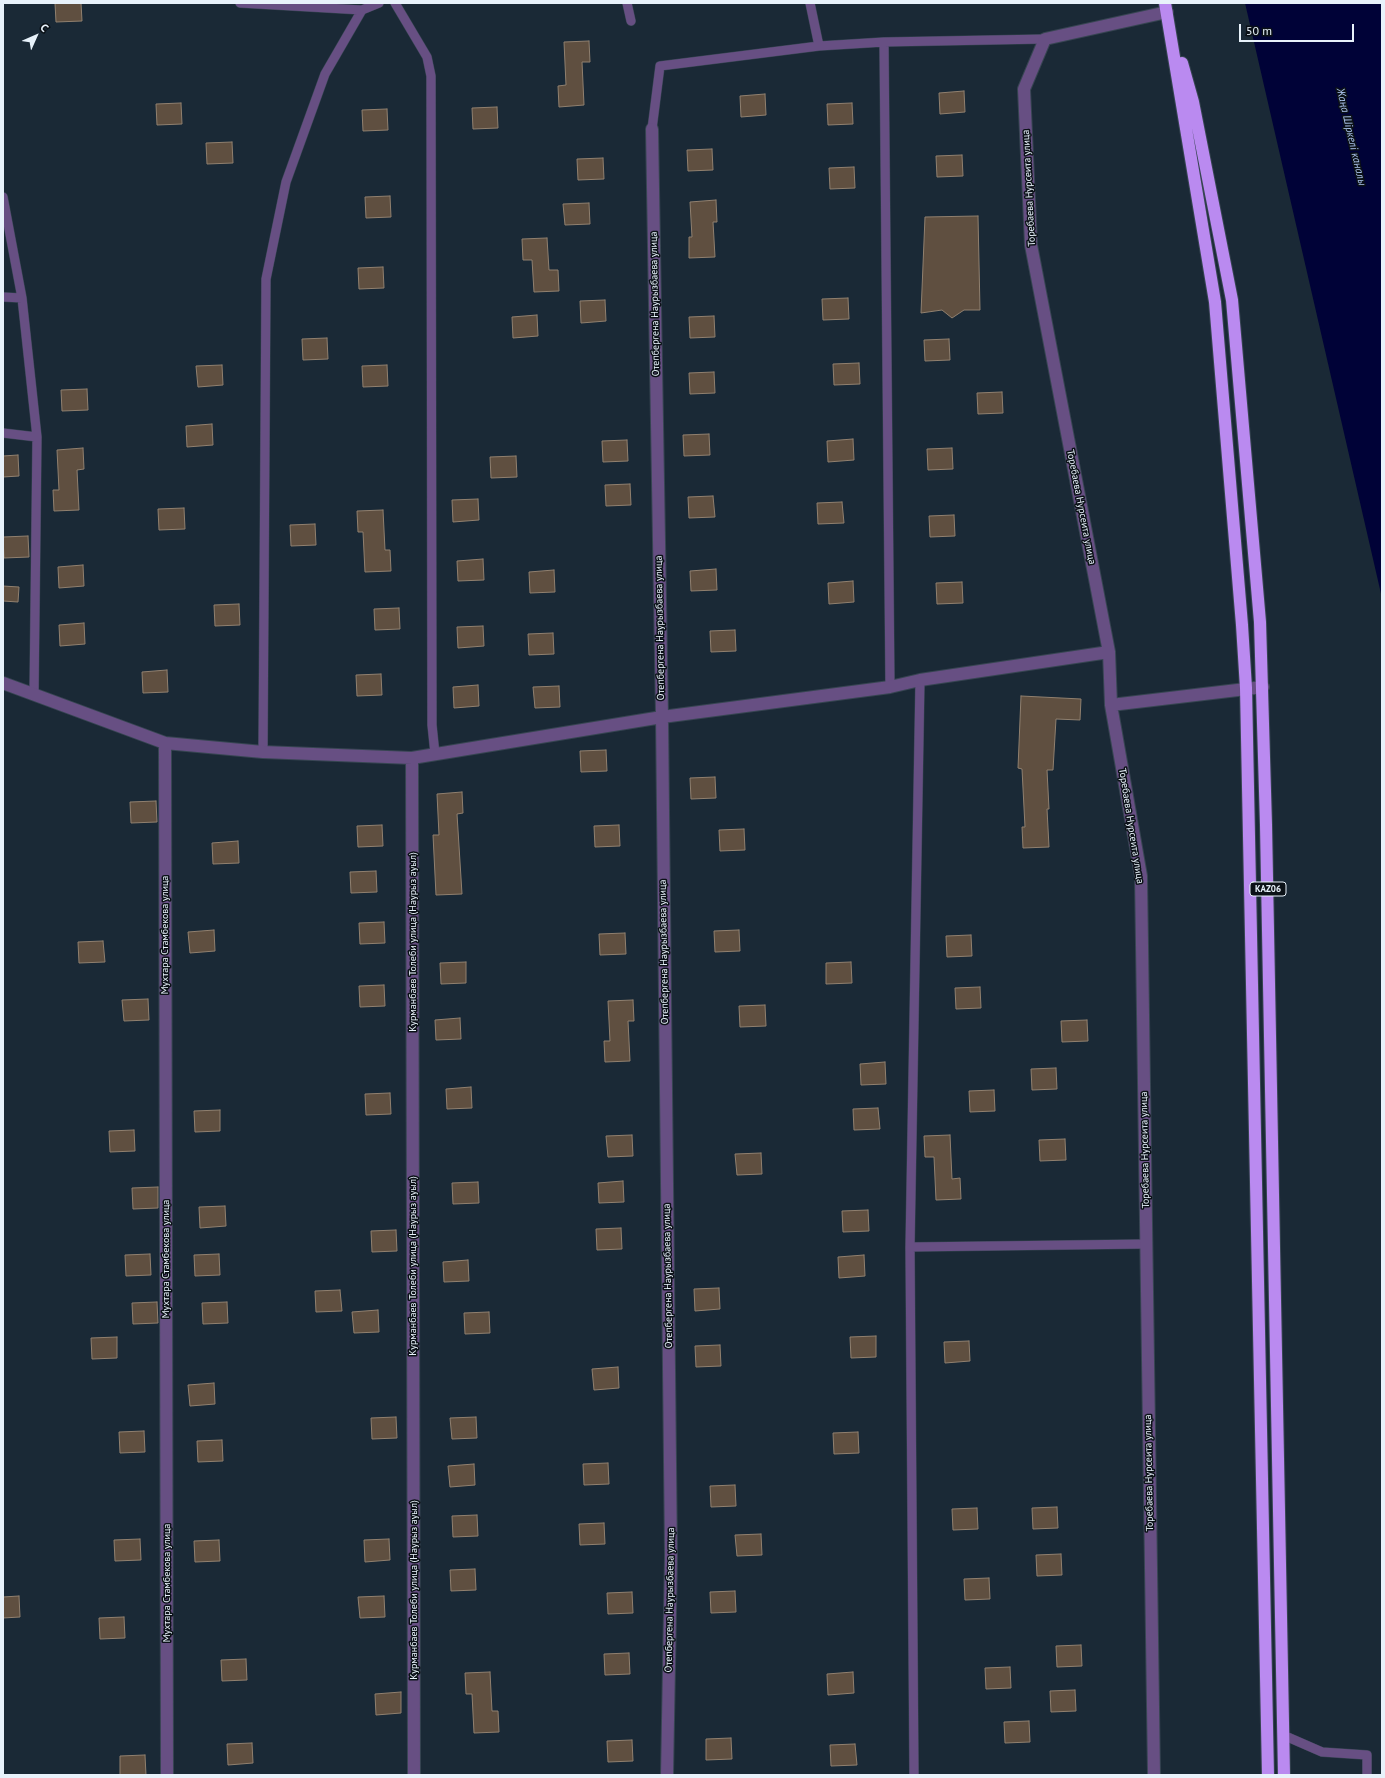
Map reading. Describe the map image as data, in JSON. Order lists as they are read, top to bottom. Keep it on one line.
{"streets":{"highway":["KАZ06"],"street":["Торебаева Нурсеита улица","Отепбергена Наурызбаева улица","Мухтара Стамбекова улица","Курманбаев Толеби улица (Наурыз ауыл)"]},"water":["Жаңа Шіркелі каналы"],"scale_bar":"50 m","north":"top right"}
